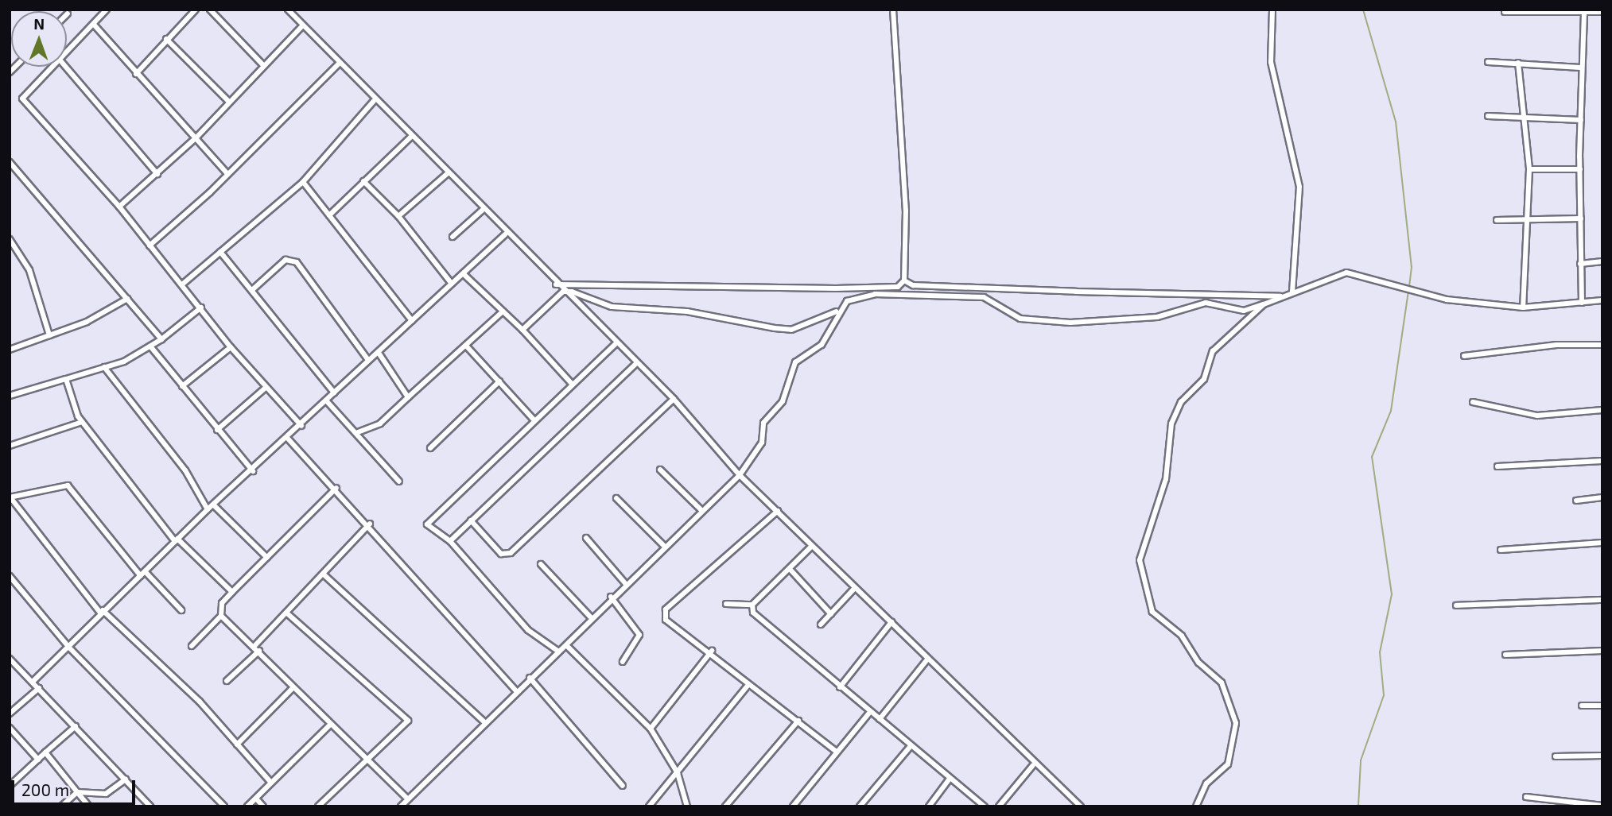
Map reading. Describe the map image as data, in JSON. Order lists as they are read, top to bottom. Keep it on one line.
{"scale_bar":"200 m","north":"top"}
